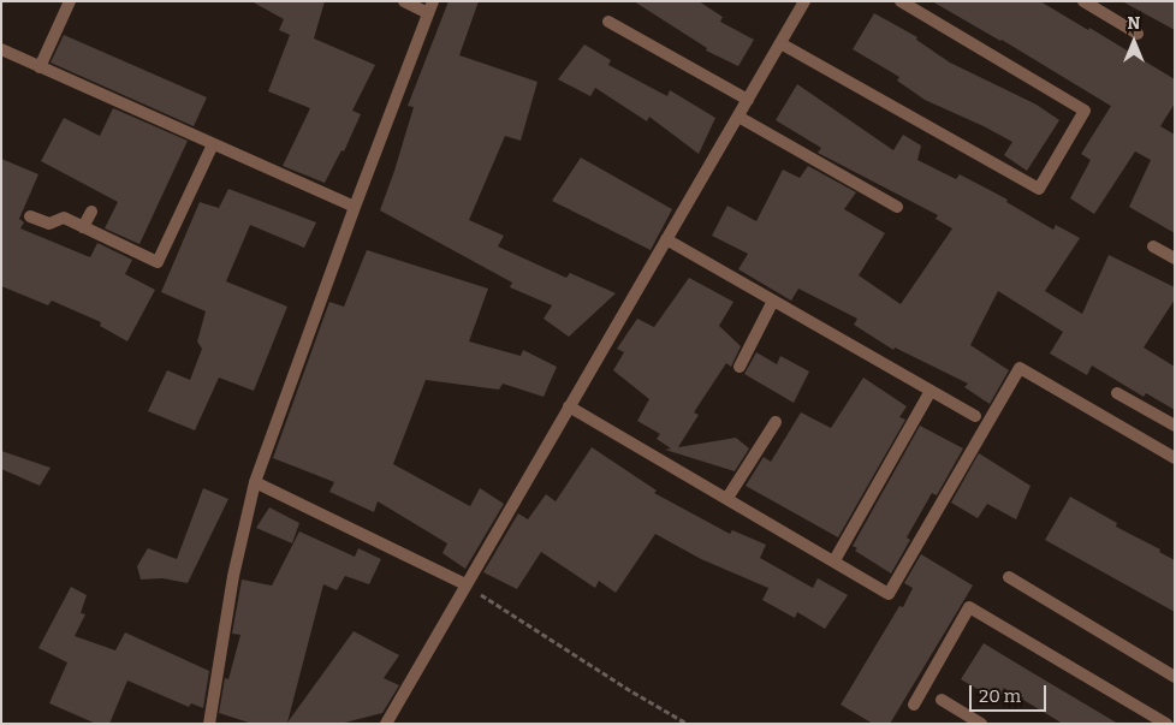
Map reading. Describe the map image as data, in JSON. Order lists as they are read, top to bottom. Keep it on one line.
{"scale_bar":"20 m","north":"top"}
